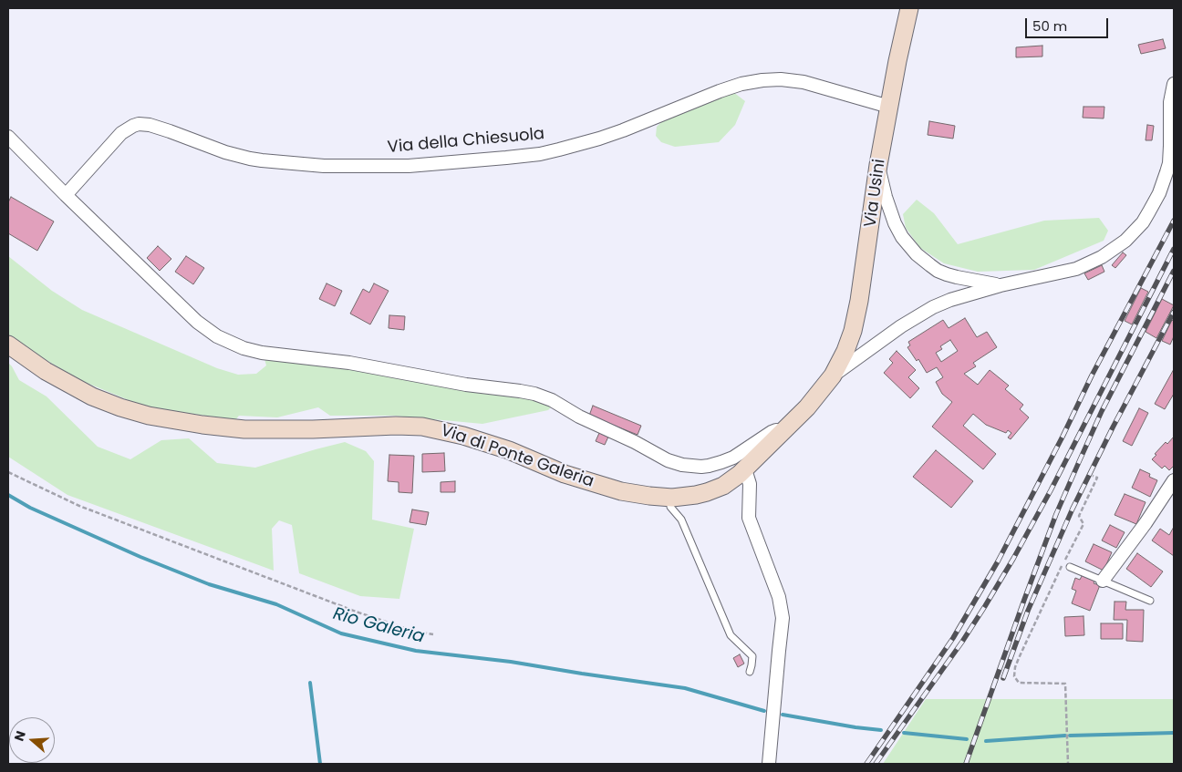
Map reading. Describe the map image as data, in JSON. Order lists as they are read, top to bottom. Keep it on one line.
{"streets":{"main road":["Via Usini","Via di Ponte Galeria"],"street":["Via della Chiesuola"]},"crossings":[["Via della Chiesuola","Via Usini"],["Via Usini","Via di Ponte Galeria"]],"water":["Rio Galeria"],"scale_bar":"50 m","north":"left"}
